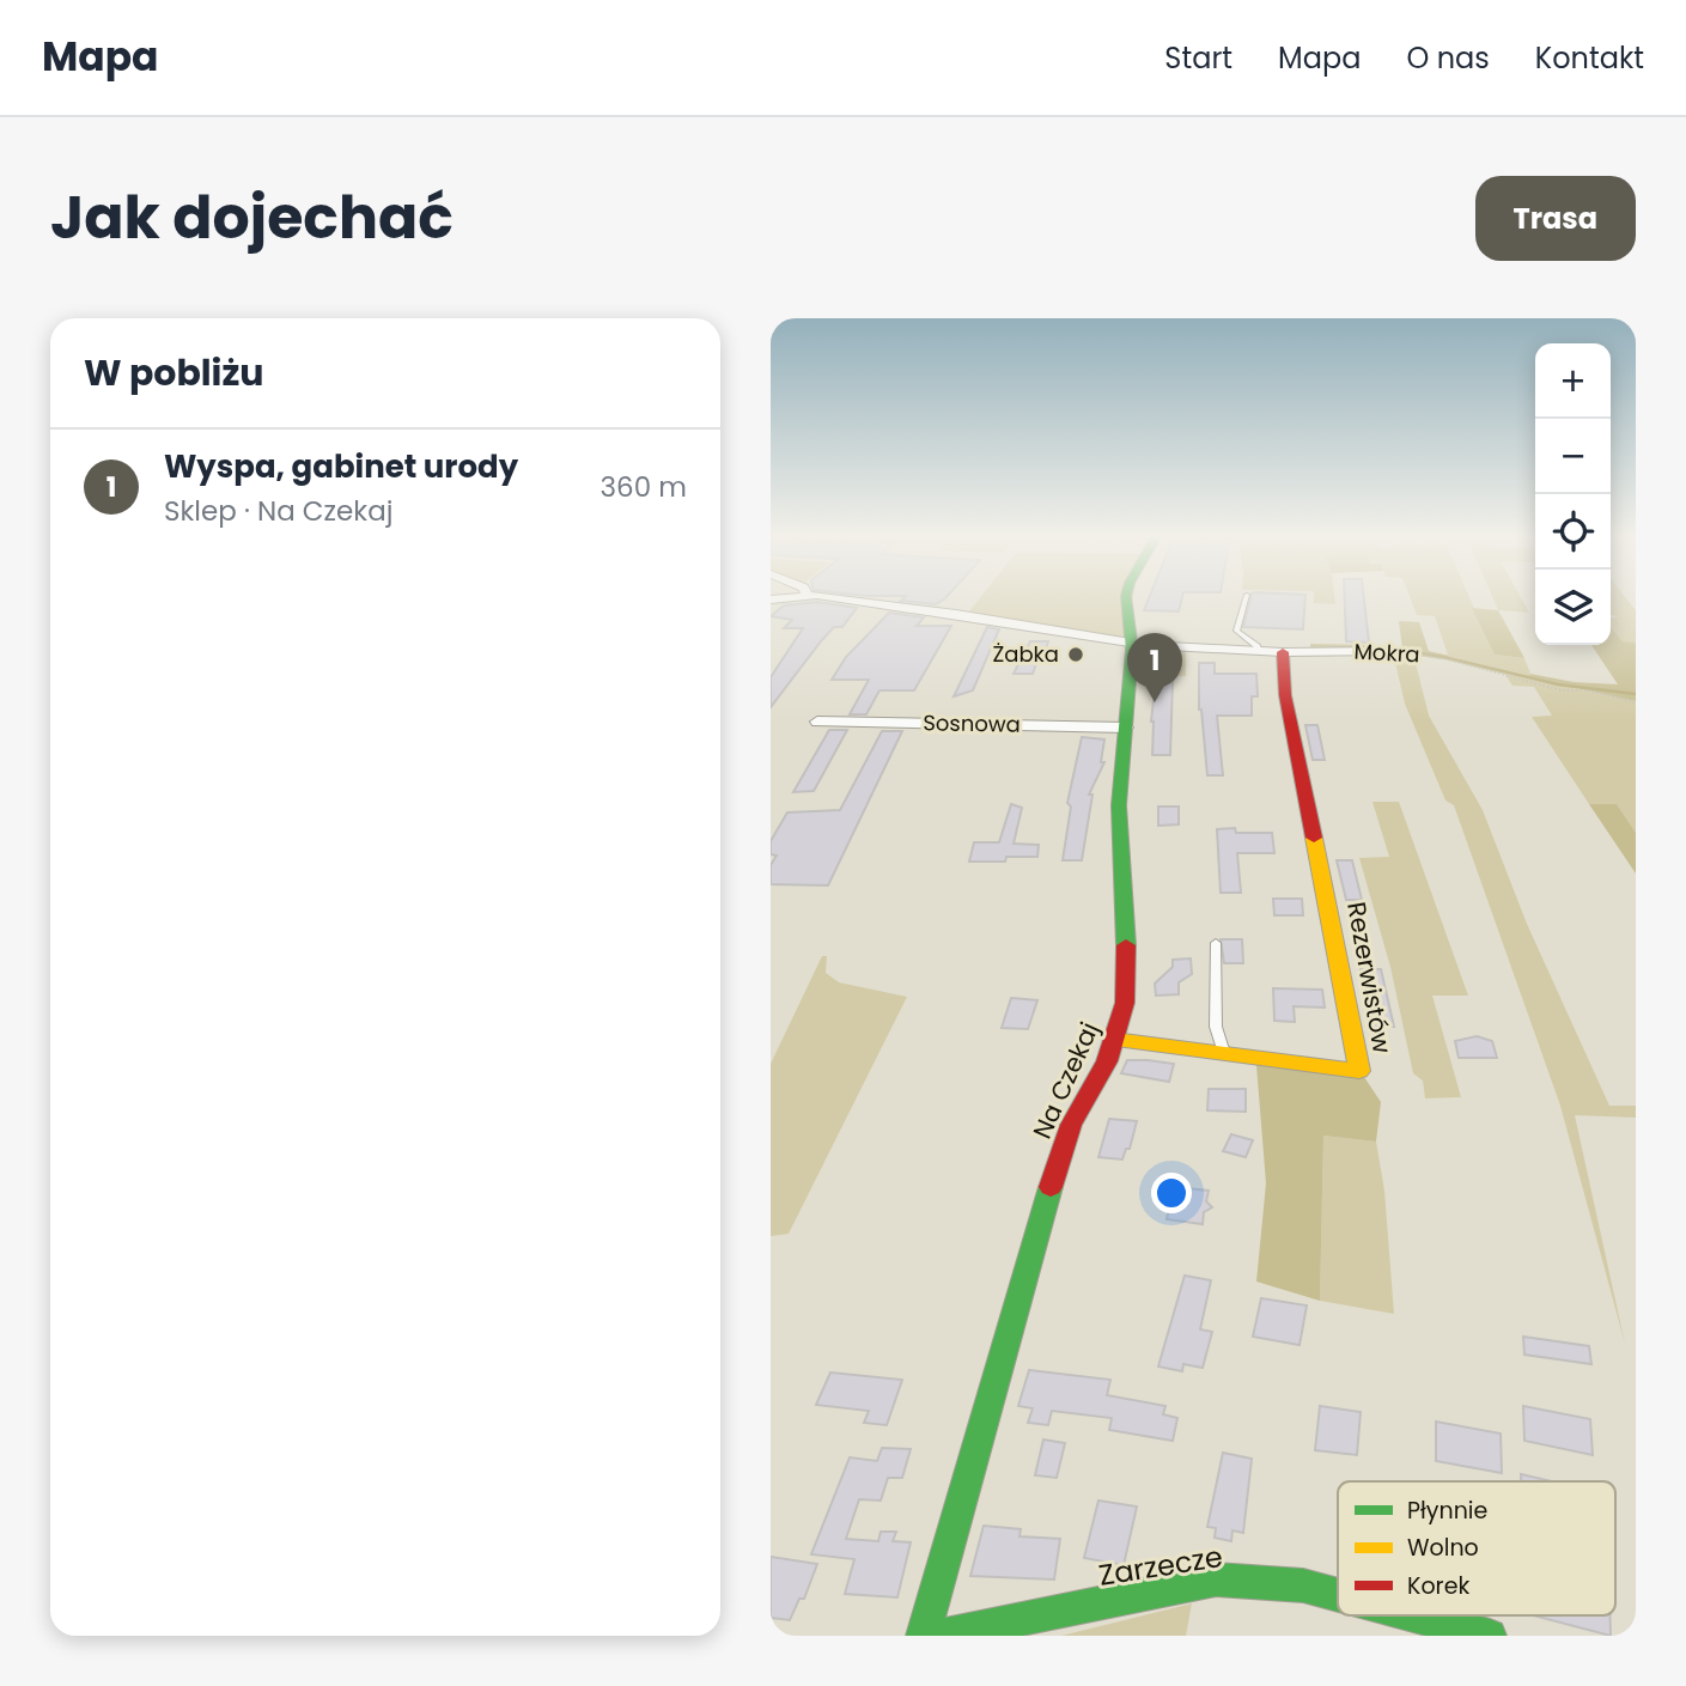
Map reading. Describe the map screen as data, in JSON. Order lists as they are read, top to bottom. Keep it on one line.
{"streets":{"street":["Mokra","Sosnowa","Rezerwistów","Na Czekaj","Zarzecze"]},"crossings":[["Mokra","Rezerwistów"],["Mokra","Na Czekaj"],["Sosnowa","Na Czekaj"],["Rezerwistów","Na Czekaj"]],"places":["Żabka"],"legend":["Płynnie","Wolno","Korek"],"page":{"header":"Mapa","nav":["Start","Mapa","O nas","Kontakt"],"title":"Jak dojechać","buttons":"Trasa","heading":"W pobliżu","map_buttons":["+","−"],"list":[{"mark":"1","name":"Wyspa, gabinet urody","note":"Sklep · Na Czekaj","value":"360 m"}],"pins":"1"}}
